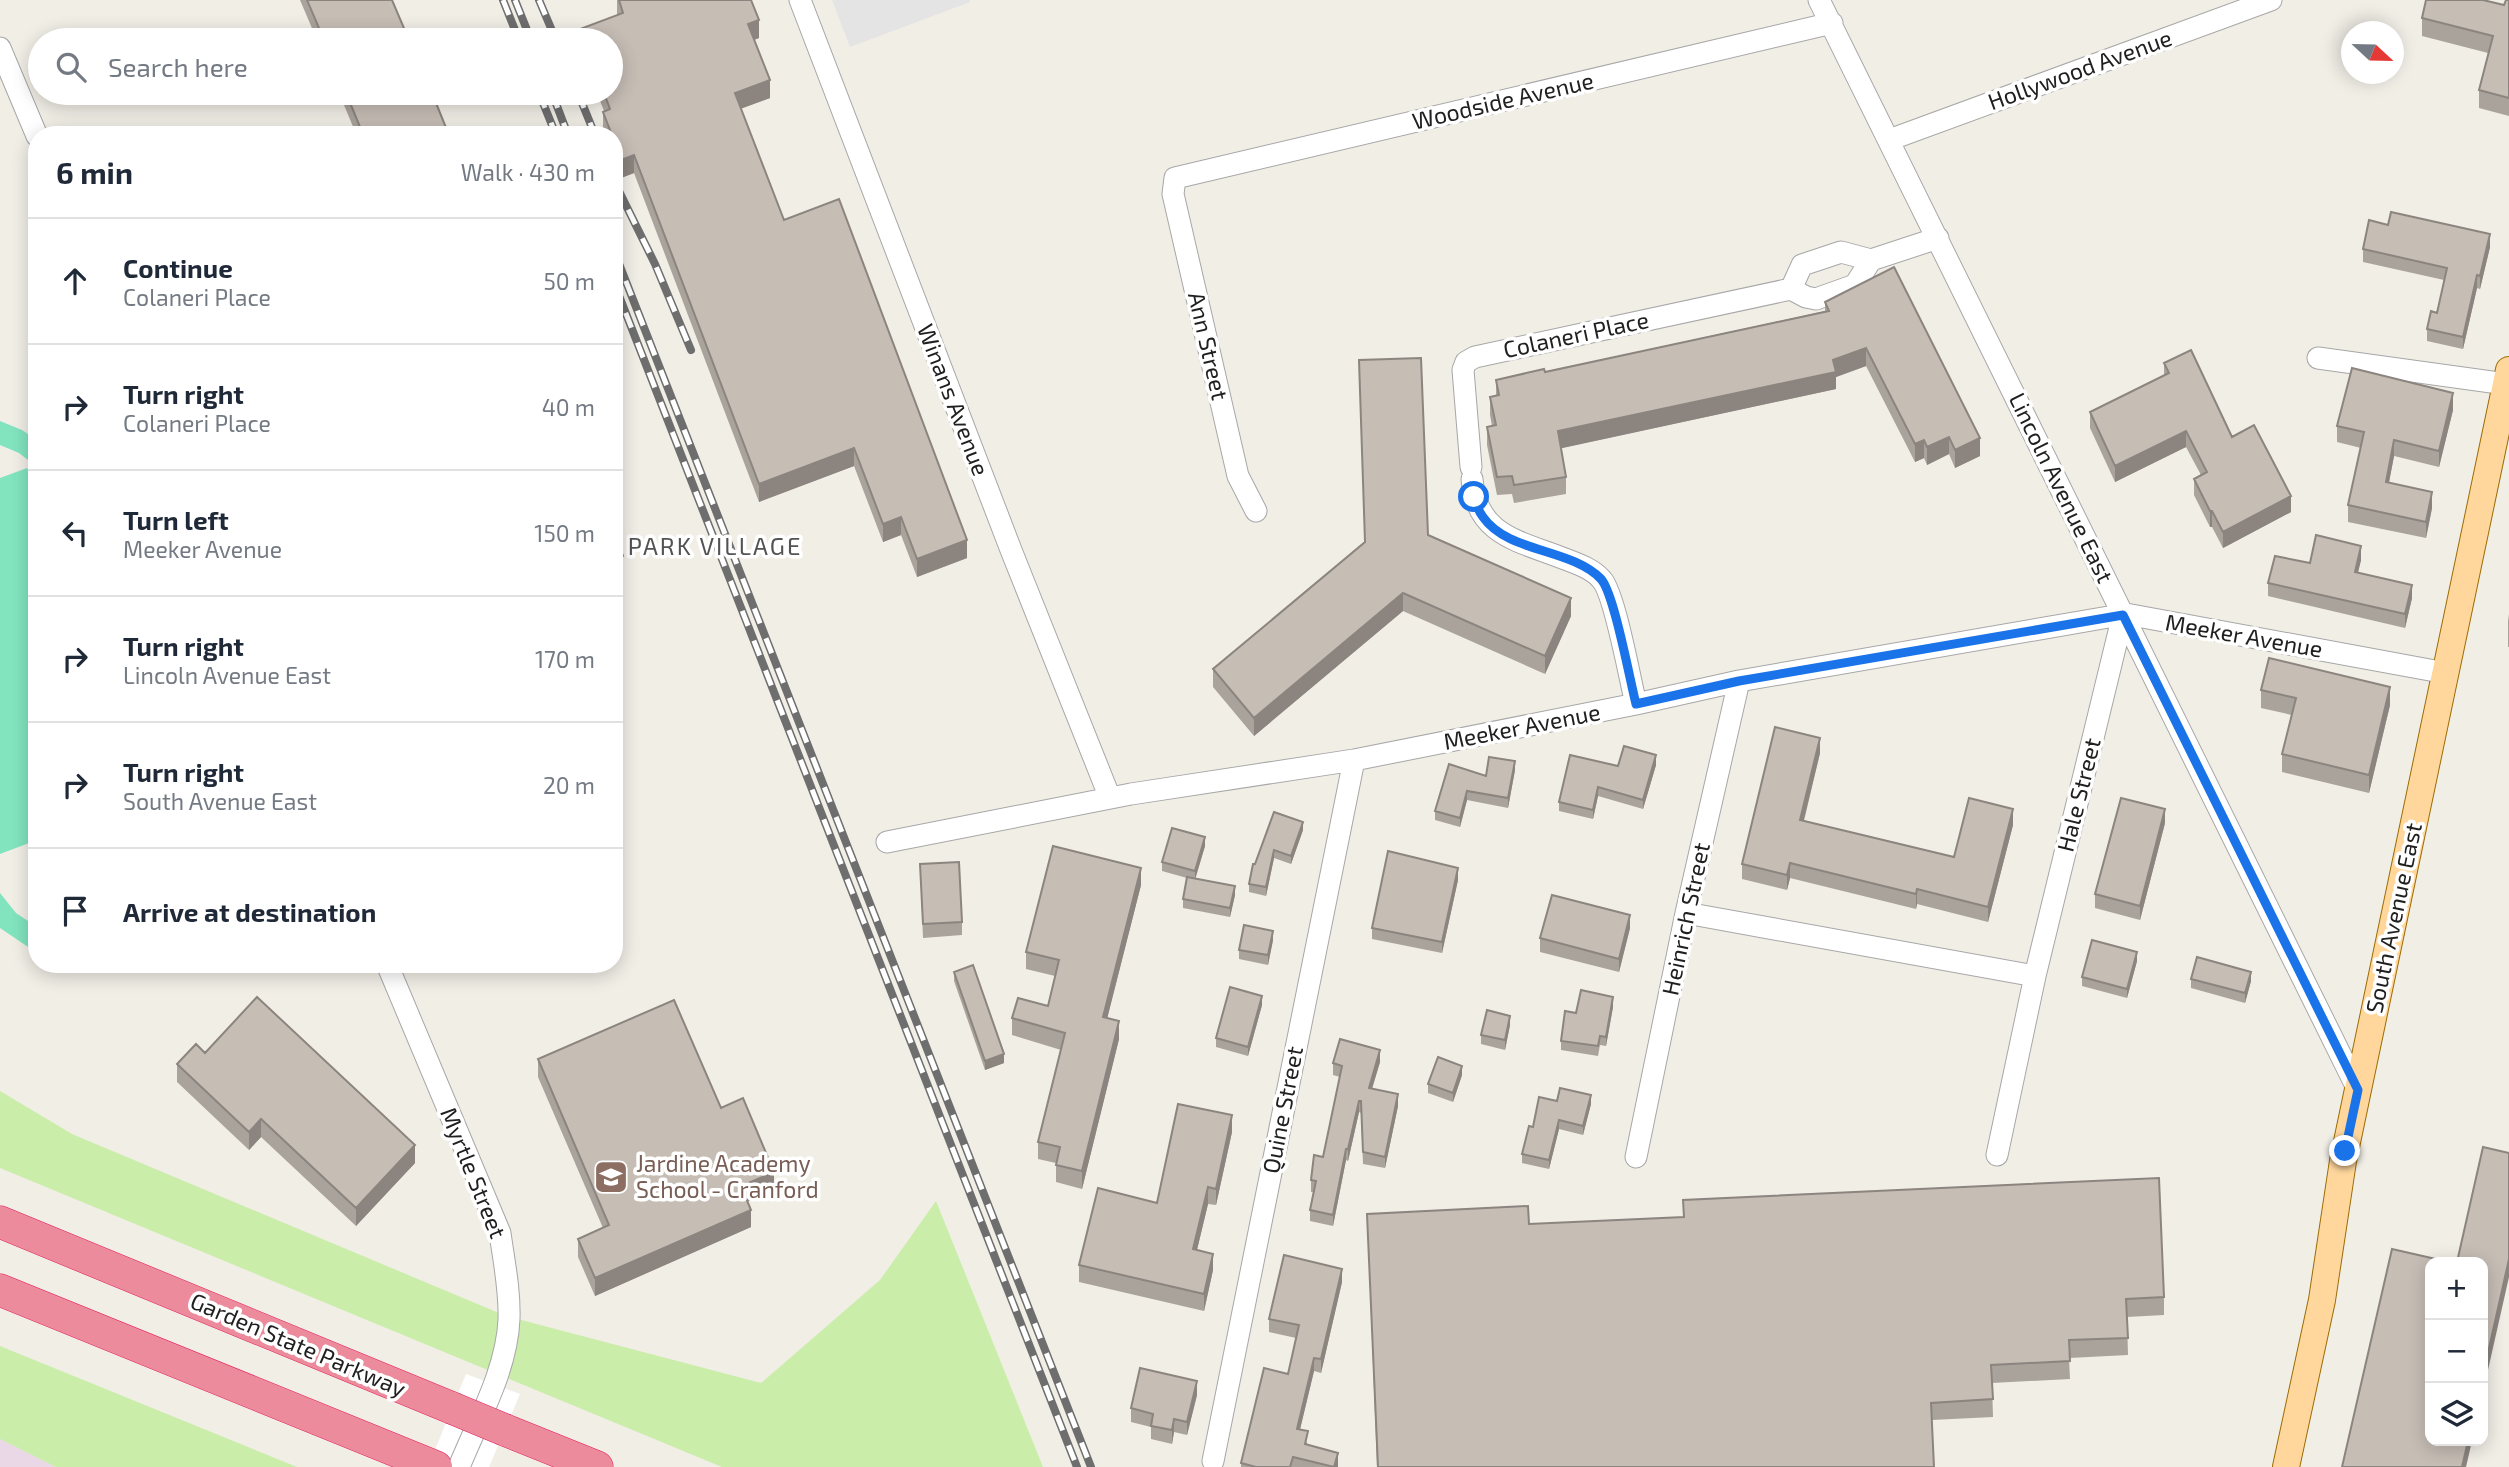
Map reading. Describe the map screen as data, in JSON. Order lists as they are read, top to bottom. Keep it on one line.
{"streets":{"highway":["Garden State Parkway"],"main road":["South Avenue East"],"street":["Hollywood Avenue","Woodside Avenue","Colaneri Place","Ann Street","Winans Avenue","Lincoln Avenue East","Meeker Avenue","Hale Street","Heinrich Street","Quine Street","Myrtle Street"]},"crossings":[["Hollywood Avenue","Lincoln Avenue East"],["Woodside Avenue","Ann Street"],["Woodside Avenue","Lincoln Avenue East"],["Colaneri Place","Meeker Avenue"],["Winans Avenue","Meeker Avenue"],["Lincoln Avenue East","Meeker Avenue"],["Lincoln Avenue East","Hale Street"],["Lincoln Avenue East","South Avenue East"],["Meeker Avenue","Hale Street"],["Meeker Avenue","South Avenue East"],["Meeker Avenue","Heinrich Street"],["Meeker Avenue","Quine Street"]],"districts":["PARK VILLAGE"],"places":{"school or university":["Jardine Academy School - Cranford"]},"north":"right","page":{"search":"Search here","heading":["6 min","Walk · 430 m"],"list":[["Continue","Colaneri Place","50 m"],["Turn right","Colaneri Place","40 m"],["Turn left","Meeker Avenue","150 m"],["Turn right","Lincoln Avenue East","170 m"],["Turn right","South Avenue East","20 m"],"Arrive at destination"],"map_buttons":["+","−"]}}
